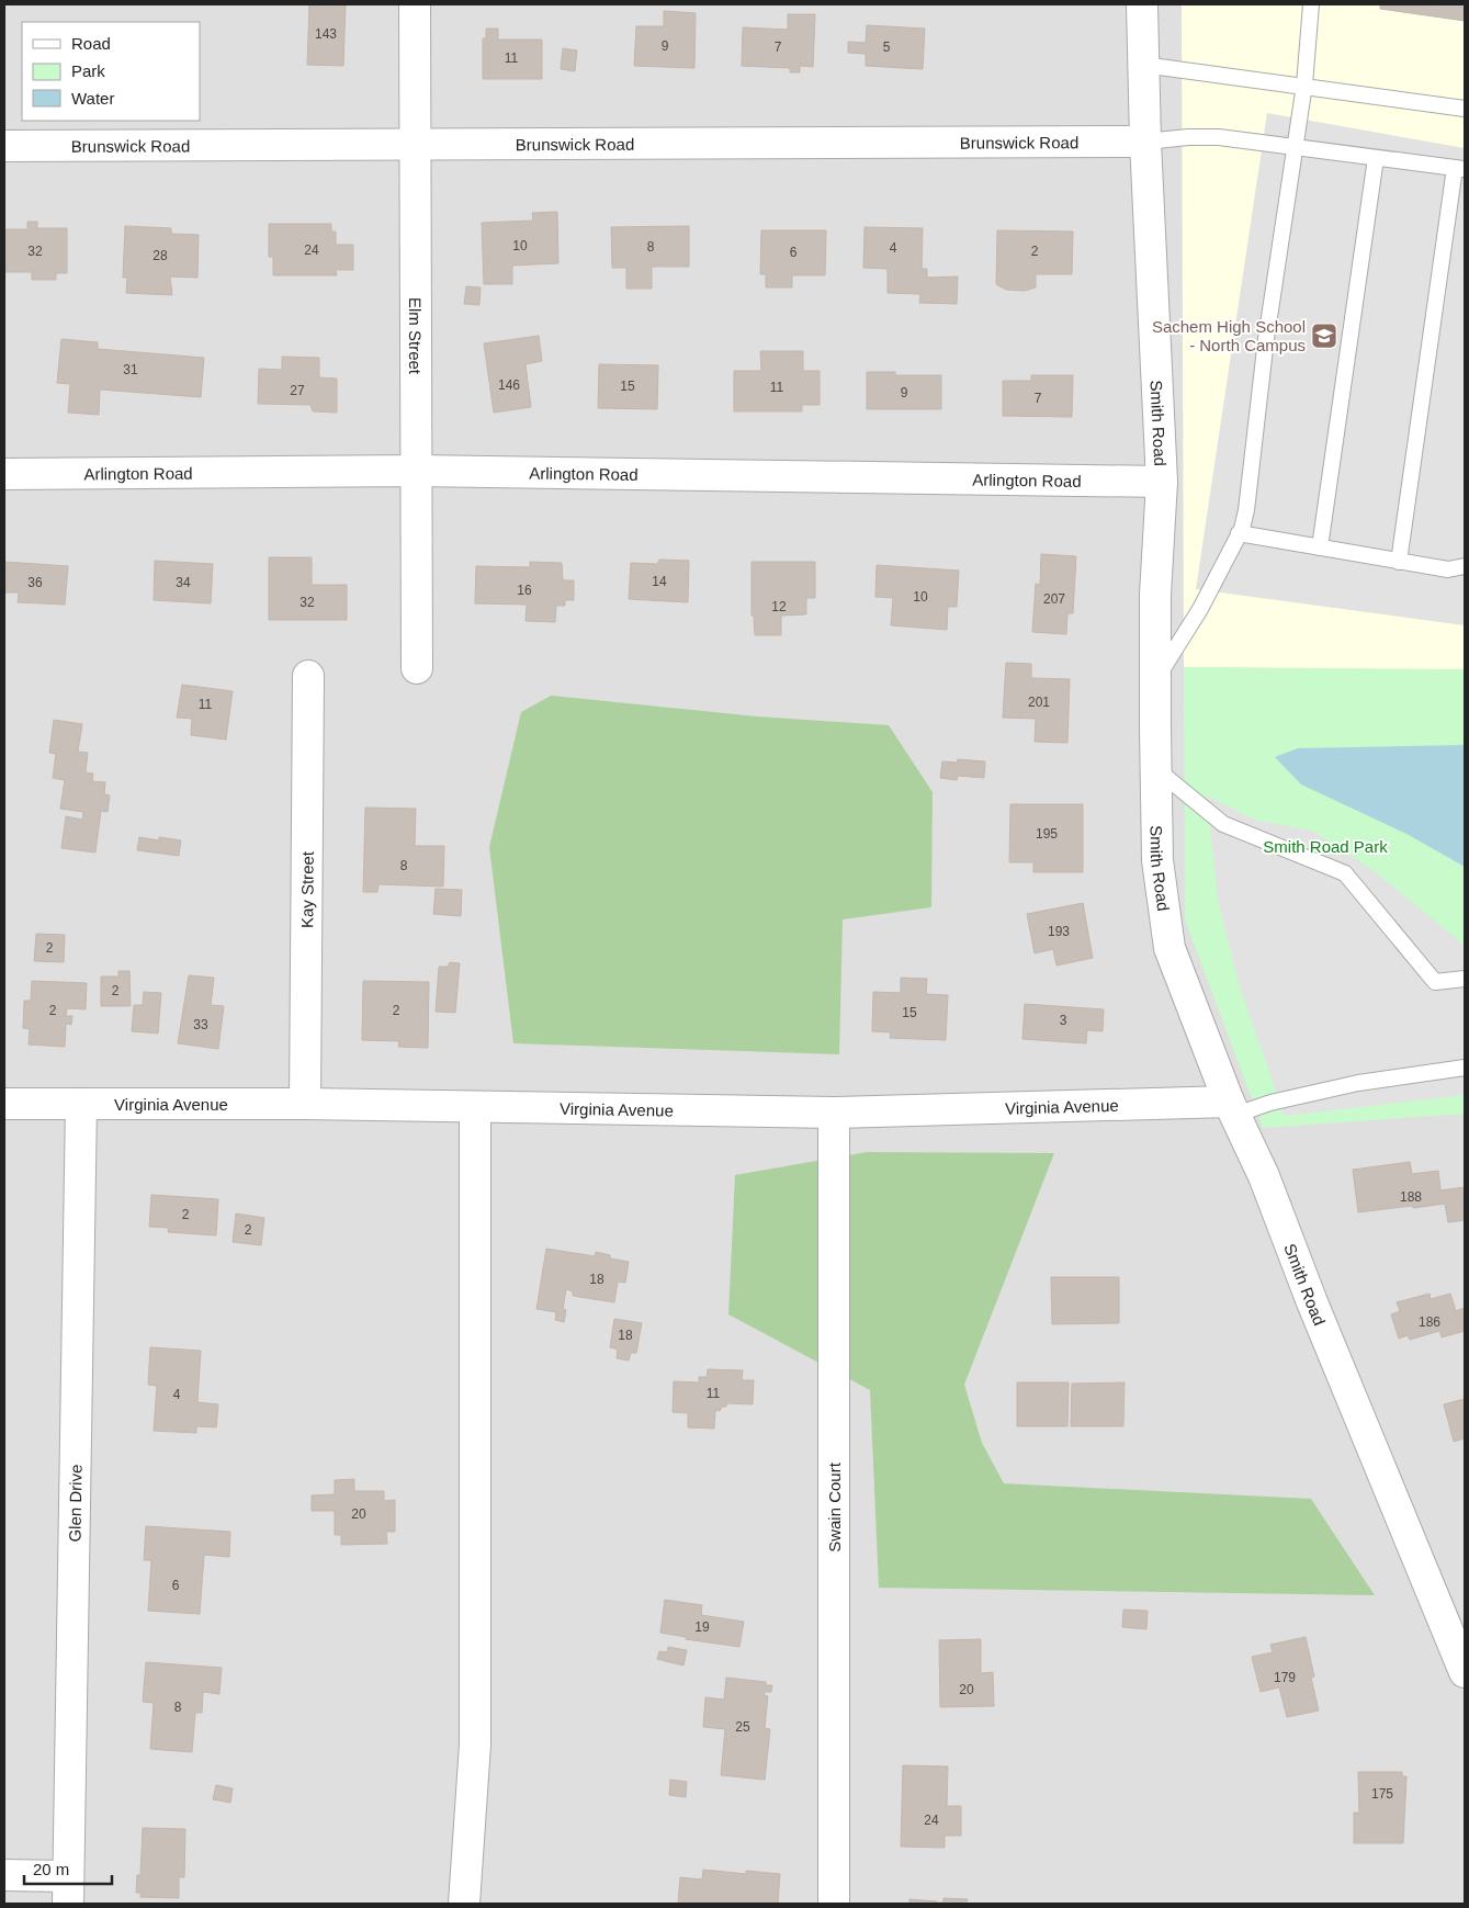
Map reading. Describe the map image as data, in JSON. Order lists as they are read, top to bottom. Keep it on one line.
{"streets":{"street":["Brunswick Road","Elm Street","Smith Road","Arlington Road","Kay Street","Virginia Avenue","Glen Drive","Swain Court"]},"crossings":[["Brunswick Road","Elm Street"],["Brunswick Road","Smith Road"],["Elm Street","Arlington Road"],["Smith Road","Arlington Road"],["Smith Road","Virginia Avenue"],["Kay Street","Virginia Avenue"],["Virginia Avenue","Glen Drive"],["Virginia Avenue","Swain Court"]],"parks":["Smith Road Park"],"places":{"school or university":["Sachem High School - North Campus"]},"house_numbers":["143","9","7","5","11","10","8","4","24","32","2","6","28","31","146","15","11","27","9","7","14","36","34","16","10","207","32","12","201","11","195","8","193","2","2","2","2","15","3","33","188","2","2","18","186","18","11","4","20","6","19","179","20","8","25","175","24"],"legend":["Road","Park","Water"],"scale_bar":"20 m"}
